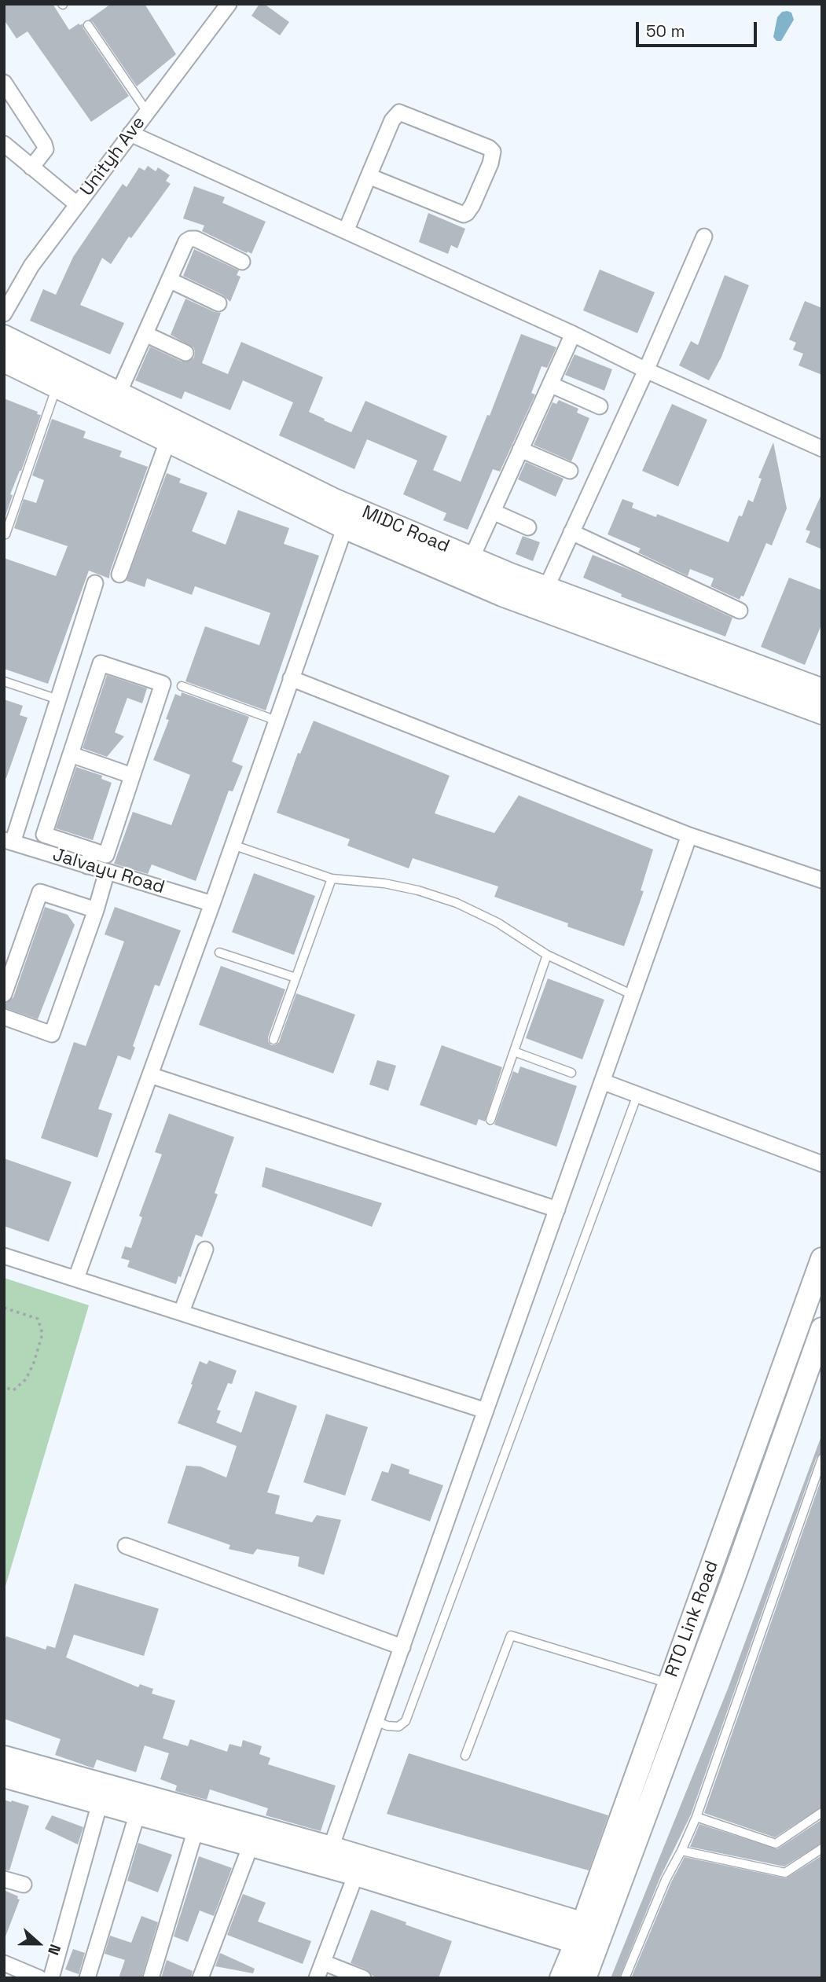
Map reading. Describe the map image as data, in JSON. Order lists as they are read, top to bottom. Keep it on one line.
{"streets":{"main road":["MIDC Road","RTO Link Road"],"street":["Unityh Ave","Jalvayu Road"]},"scale_bar":"50 m","north":"right"}
